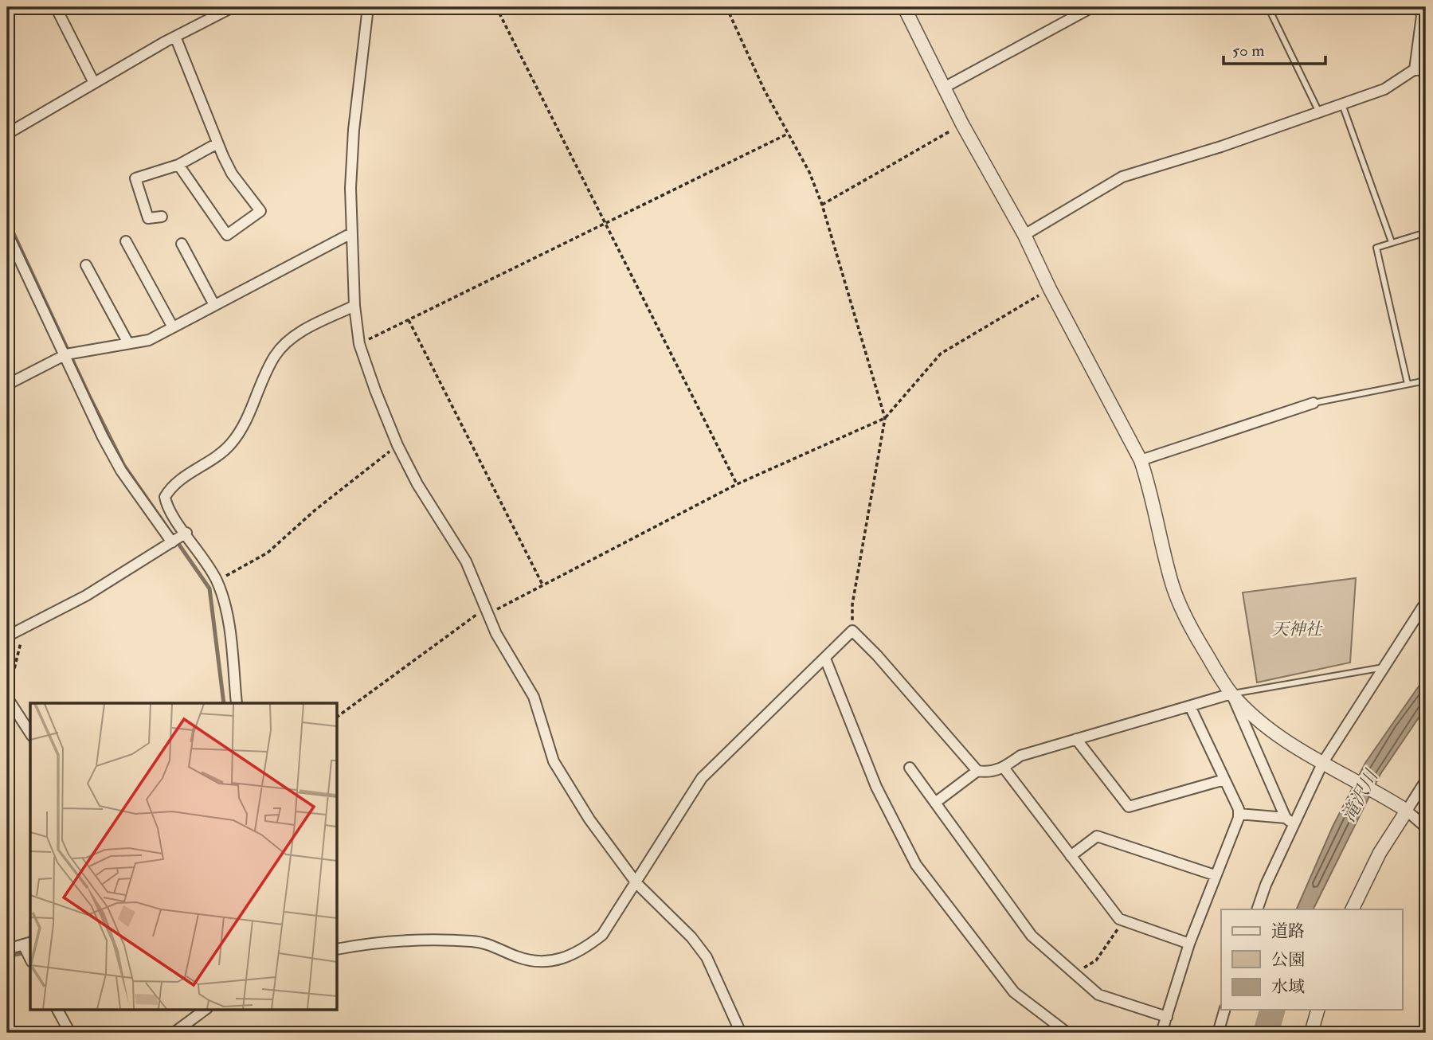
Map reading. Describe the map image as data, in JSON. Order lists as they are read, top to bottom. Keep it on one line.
{"water":["滝沢川"],"parks":["天神社"],"legend":["道路","公園","水域"],"scale_bar":"50 m"}
